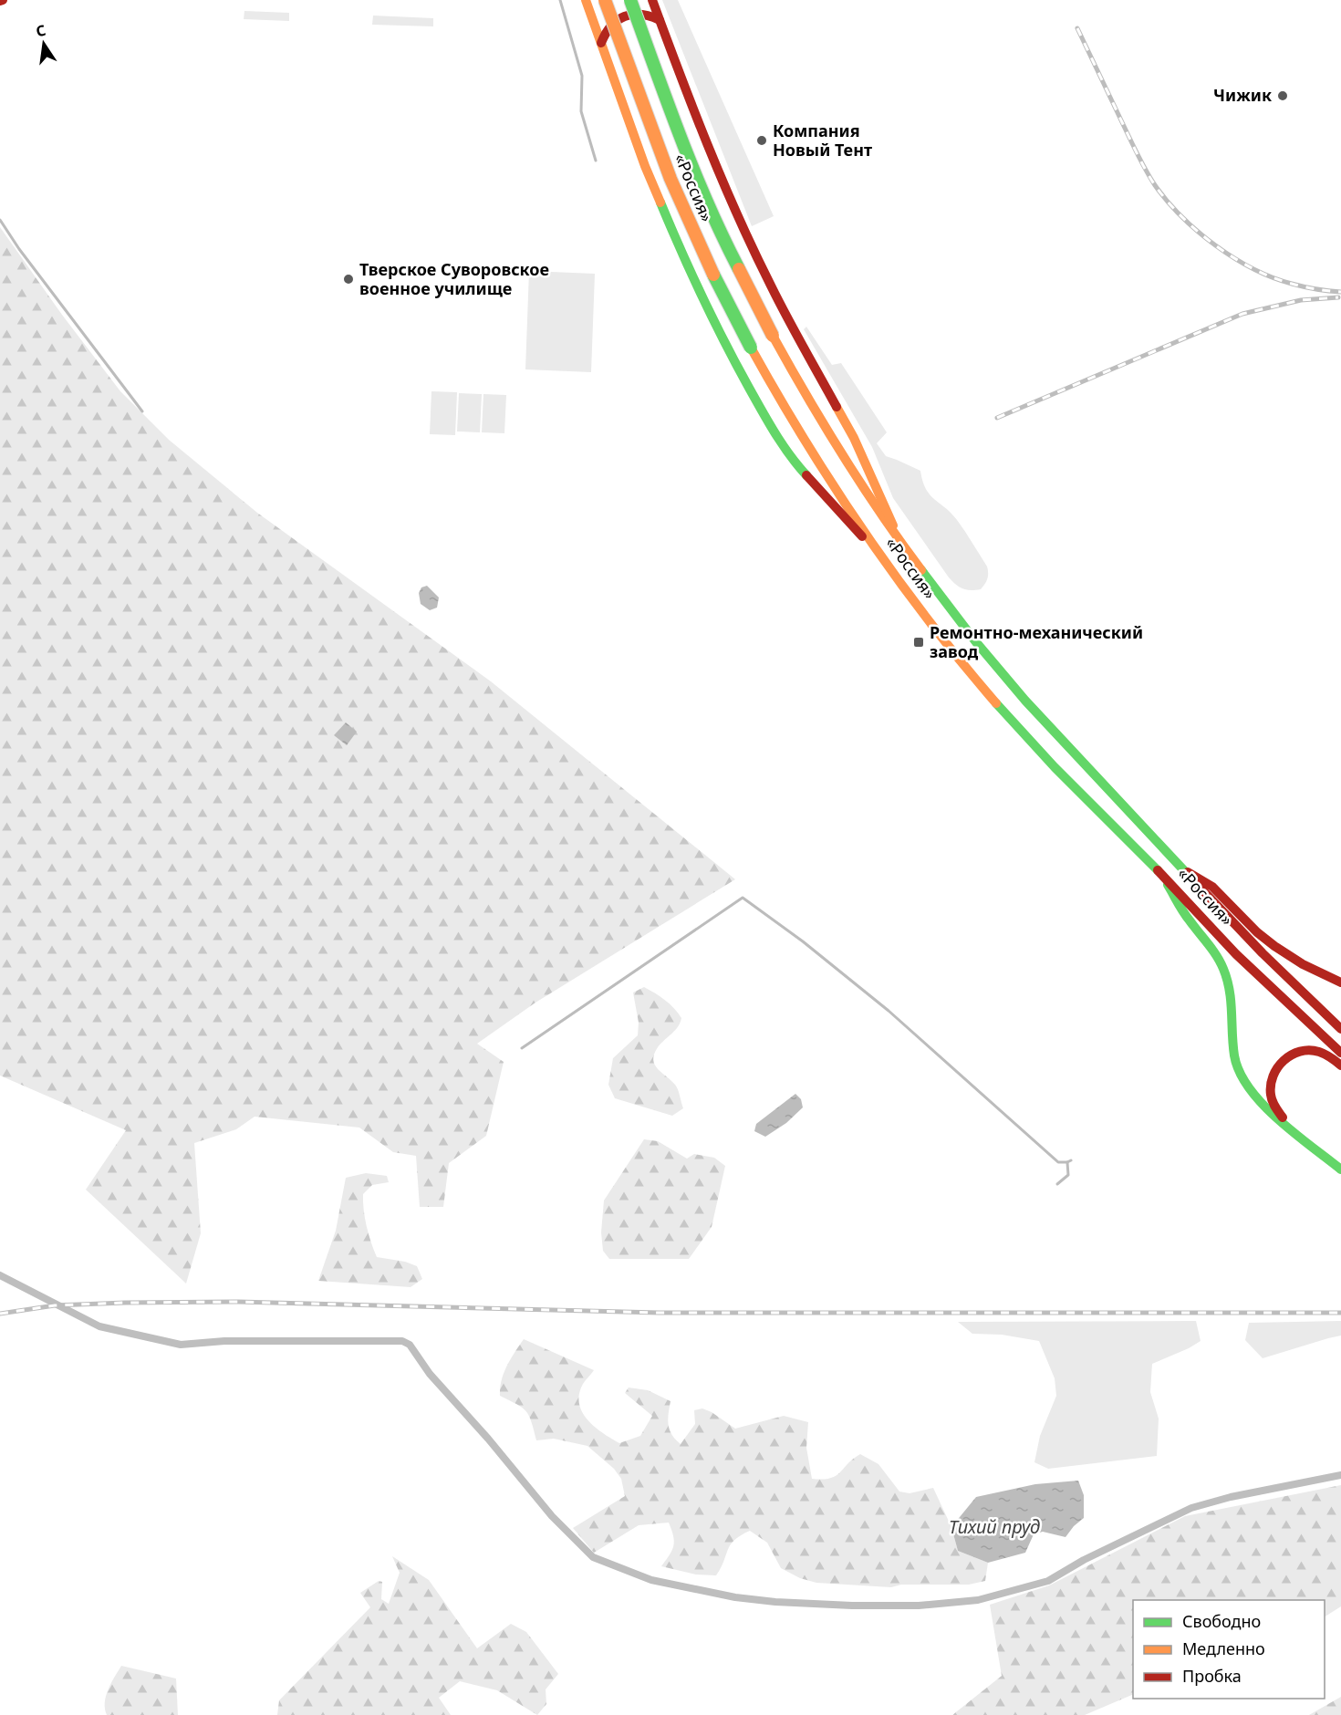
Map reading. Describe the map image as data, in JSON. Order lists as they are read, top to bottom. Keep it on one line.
{"streets":{"main road":["«Россия»"]},"water":["Тихий пруд"],"places":{"other":["Чижик","Компания Новый Тент","Тверское Суворовское военное училище"],"transit":["Ремонтно-механический завод"]},"legend":["Свободно","Медленно","Пробка"],"north":"top"}
